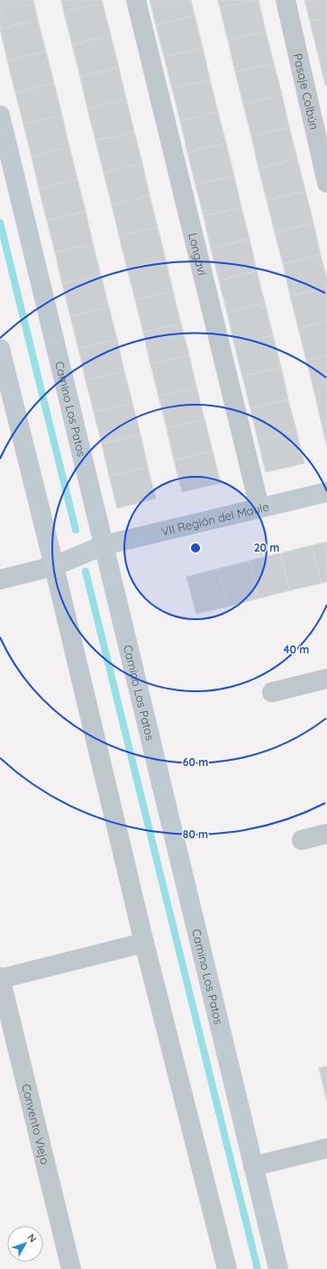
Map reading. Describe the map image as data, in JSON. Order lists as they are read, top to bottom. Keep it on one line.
{"streets":{"street":["Pasaje Colbún","Longaví","Camino Los Patos","VII Región del Maule","Convento Viejo"]},"crossings":[["Longaví","VII Región del Maule"],["Camino Los Patos","VII Región del Maule"]],"north":"top right","rings":["20 m","40 m","60 m","80 m"]}
